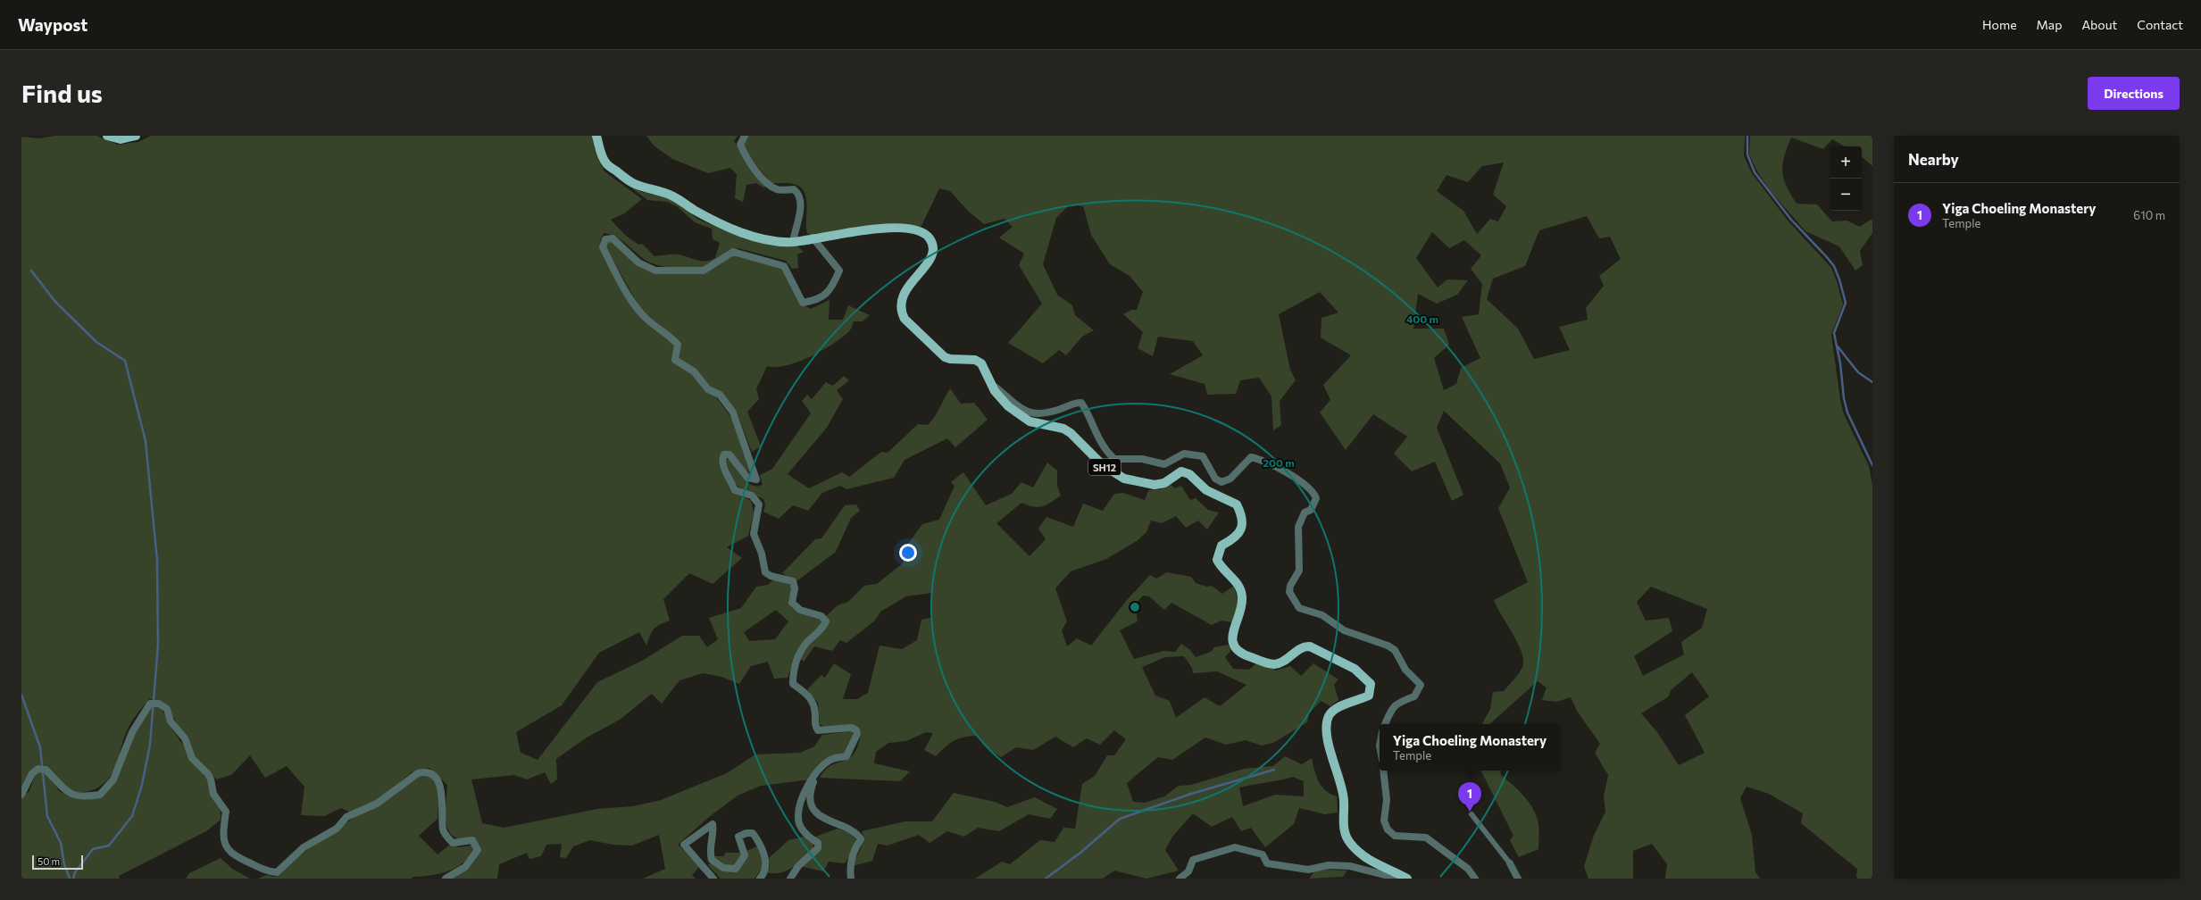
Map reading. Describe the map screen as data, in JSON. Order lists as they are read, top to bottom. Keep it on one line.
{"streets":{"main road":["SH12"]},"scale_bar":"50 m","page":{"header":"Waypost","nav":["Home","Map","About","Contact"],"buttons":"Directions","title":"Find us","heading":"Nearby","map_buttons":["+","−"],"list":[{"mark":"1","name":"Yiga Choeling Monastery","note":"Temple","value":"610 m"}],"popup":["Yiga Choeling Monastery","Temple"],"pins":"1","scale":"50 m"},"rings":["400 m","200 m"]}
